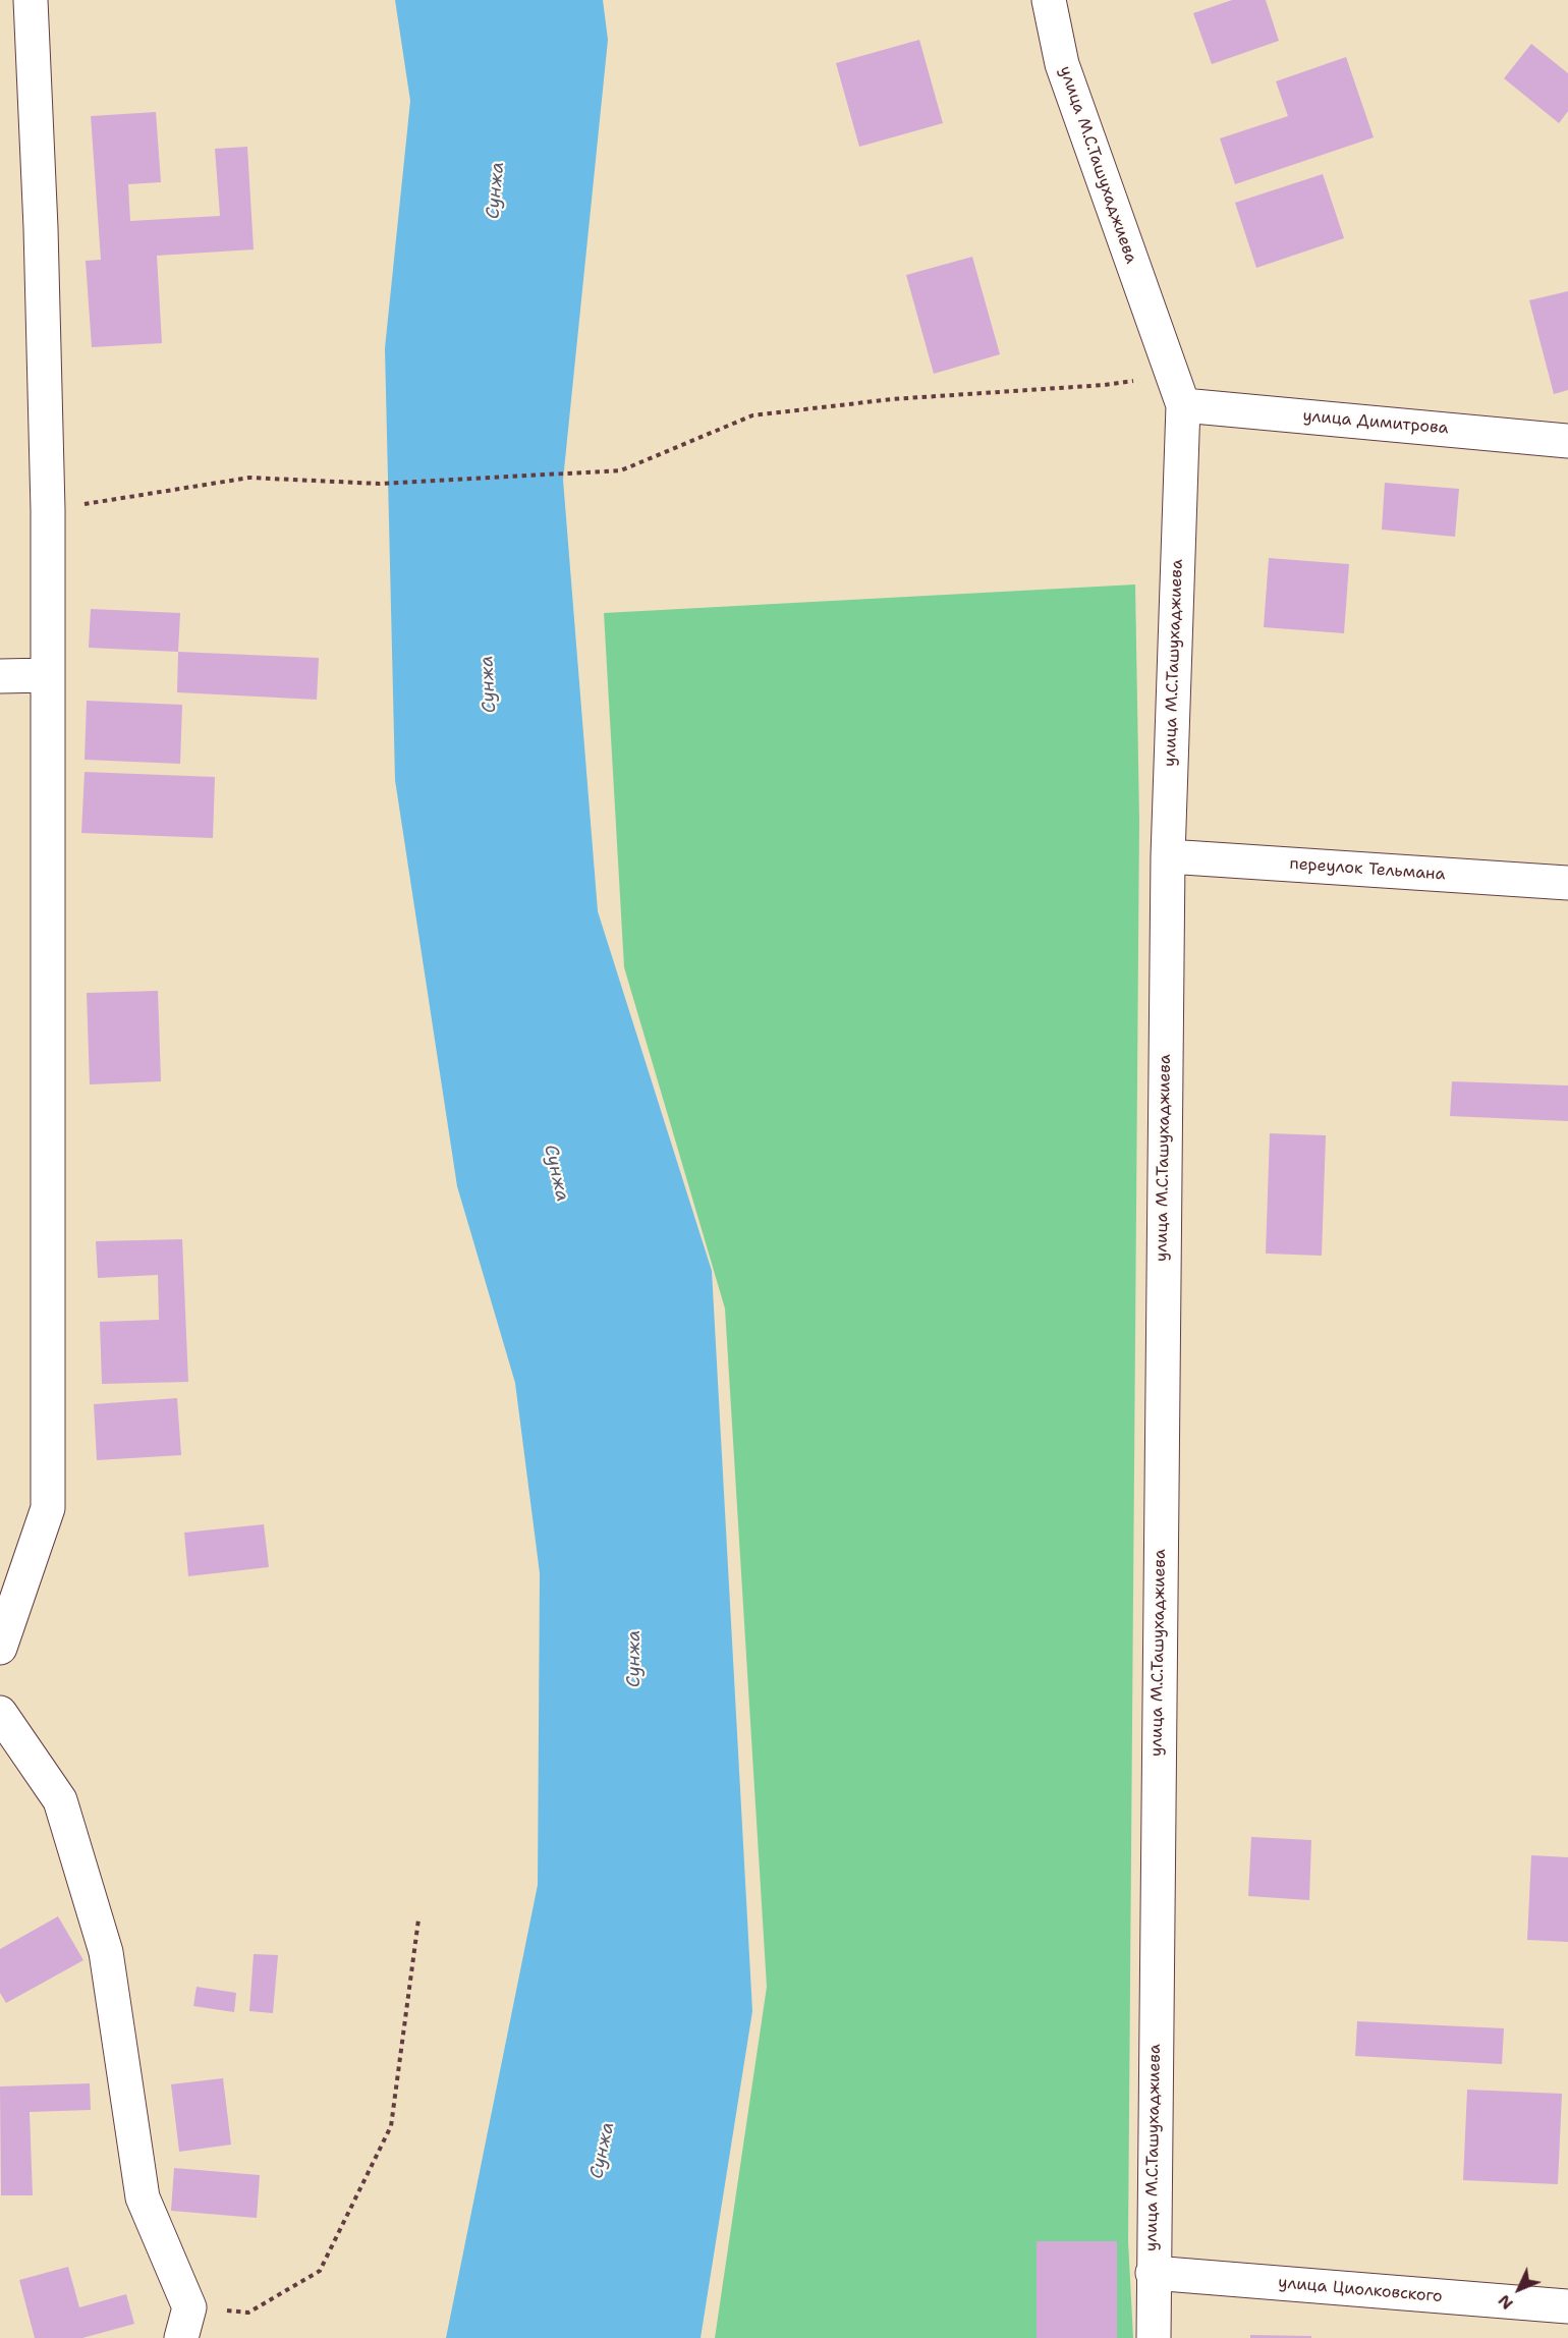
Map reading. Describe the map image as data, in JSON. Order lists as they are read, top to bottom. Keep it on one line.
{"streets":{"street":["улица М.С.Ташухаджиева","улица Димитрова","переулок Тельмана","улица Циолковского"]},"crossings":[["улица М.С.Ташухаджиева","улица Димитрова"],["улица М.С.Ташухаджиева","переулок Тельмана"],["улица М.С.Ташухаджиева","улица Циолковского"]],"water":["Сунжа"],"north":"bottom left"}
